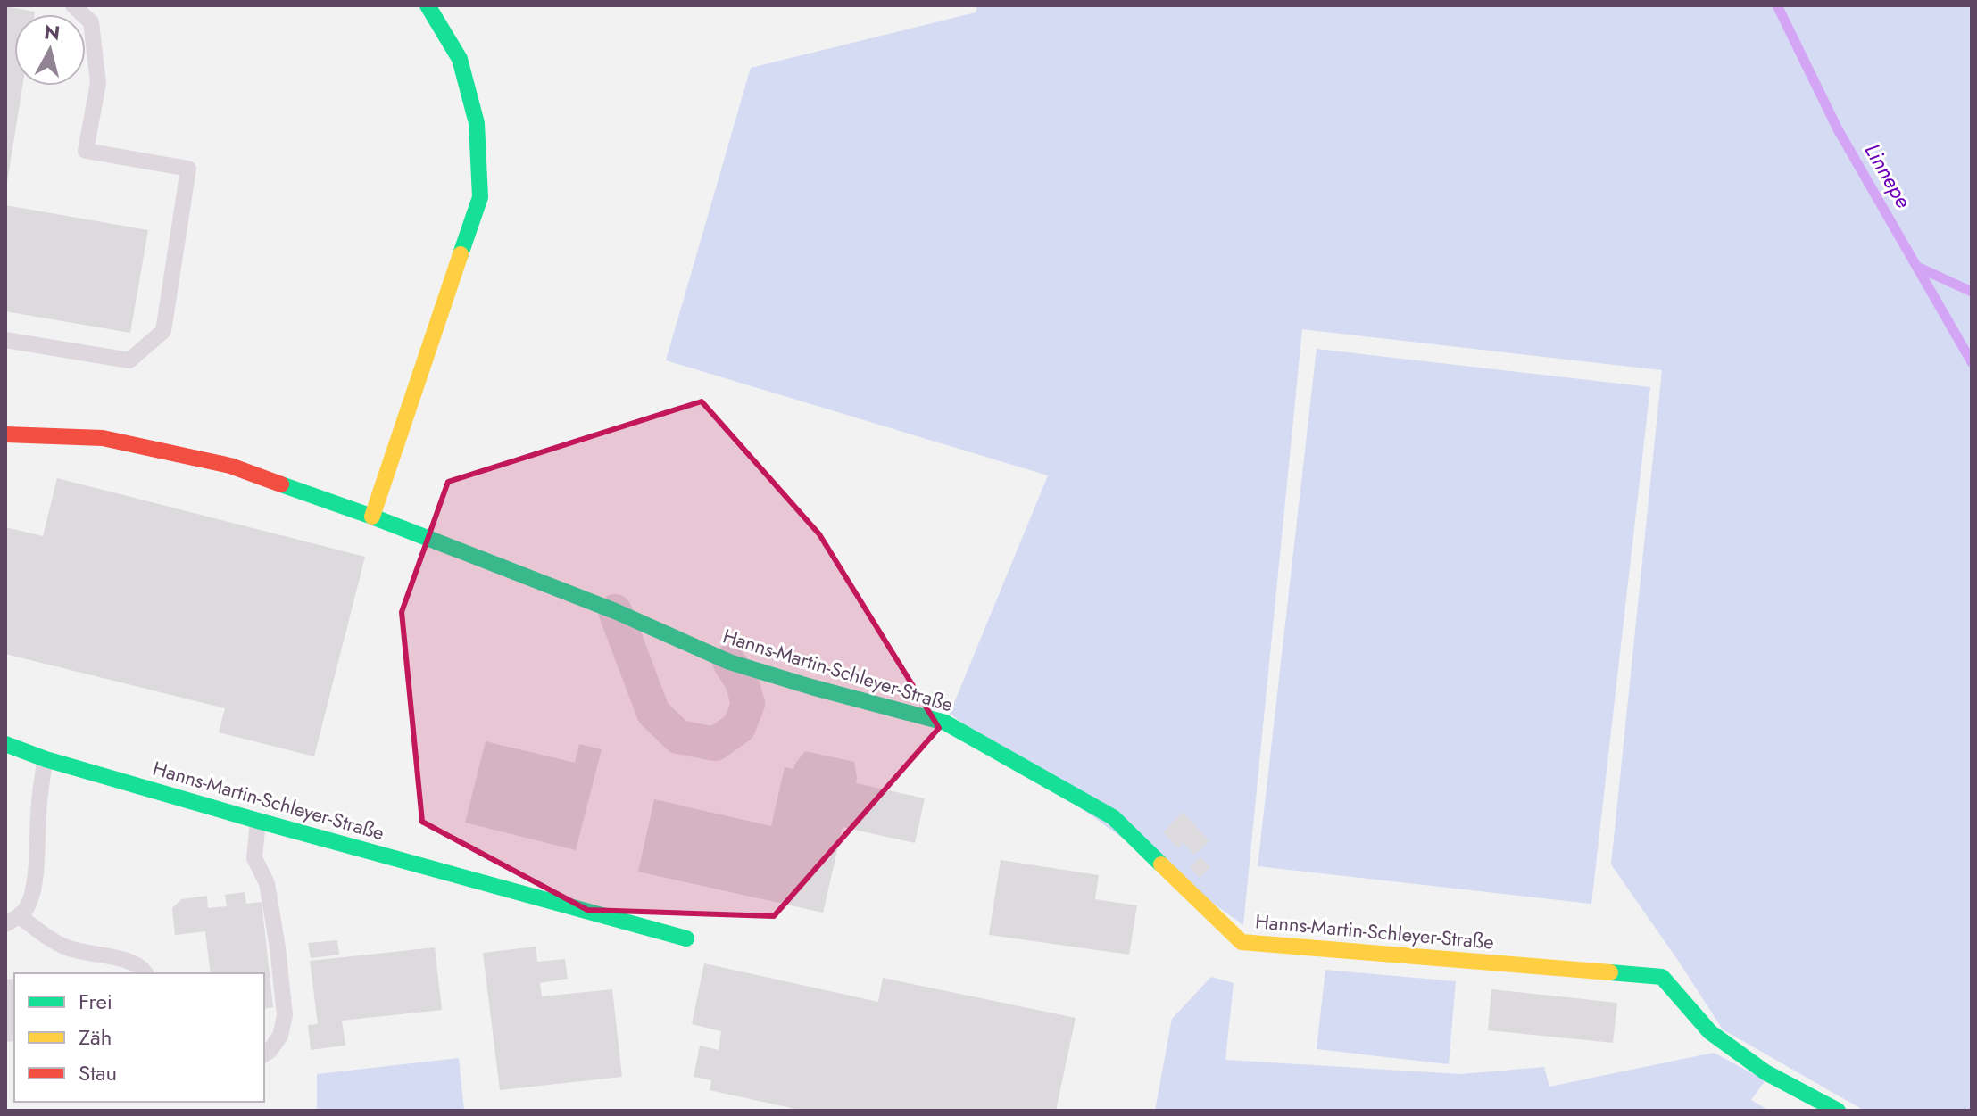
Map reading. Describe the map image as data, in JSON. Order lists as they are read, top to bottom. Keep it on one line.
{"streets":{"street":["Hanns-Martin-Schleyer-Straße"]},"water":["Linnepe"],"legend":["Frei","Zäh","Stau"],"north":"top"}
